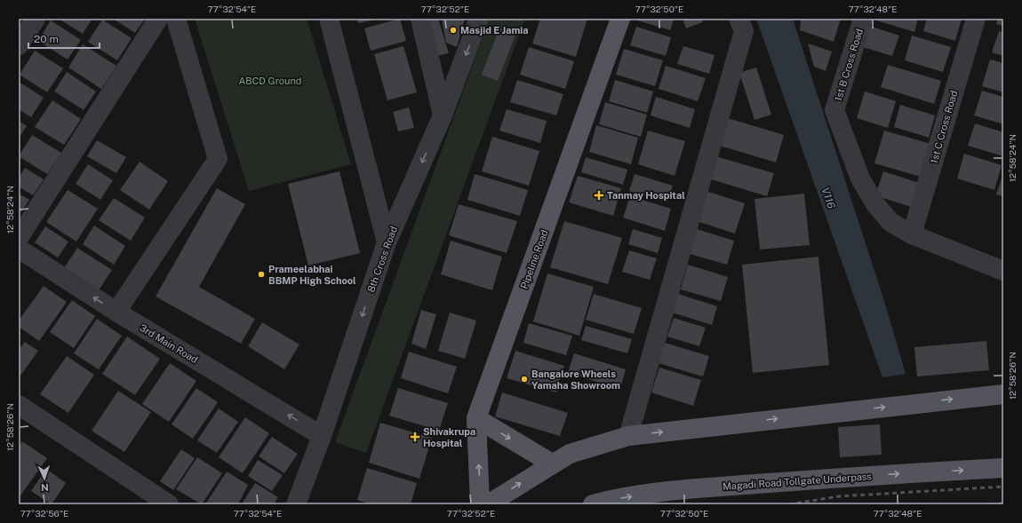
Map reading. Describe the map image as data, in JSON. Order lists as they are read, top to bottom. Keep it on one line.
{"streets":{"main road":["Pipeline Road","Magadi Road Tollgate Underpass"],"street":["1st B Cross Road","1st C Cross Road","8th Cross Road","3rd Main Road"]},"crossings":[["1st B Cross Road","1st C Cross Road"],["8th Cross Road","3rd Main Road"]],"one_way":["8th Cross Road"],"water":["V116"],"parks":["ABCD Ground"],"places":{"other":["Masjid E Jamia","Prameelabhai BBMP High School","Bangalore Wheels Yamaha Showroom"],"health":["Tanmay Hospital","Shivakrupa Hospital"]},"scale_bar":"20 m","north":"bottom","coordinates":["77°32'54\"E","77°32'52\"E","77°32'50\"E","77°32'48\"E","12°58'24\"N","12°58'26\"N","77°32'56\"E"]}
